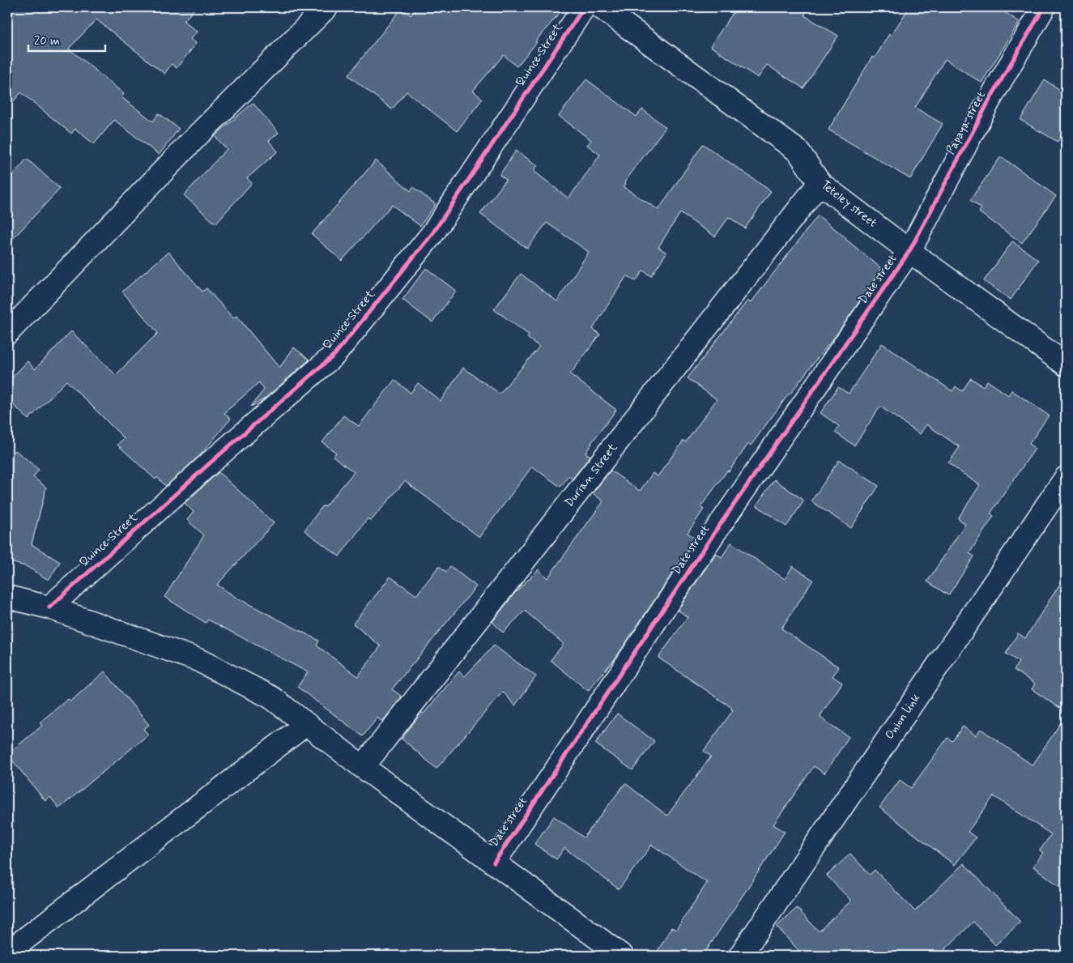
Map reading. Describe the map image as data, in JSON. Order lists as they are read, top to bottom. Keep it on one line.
{"streets":{"street":["Quince Street","Papaya street","Teteley street","Date street","Durian Street","Onion link"]},"crossings":[["Papaya street","Teteley street"],["Papaya street","Date street"],["Teteley street","Date street"],["Teteley street","Durian Street"]],"scale_bar":"20 m"}
